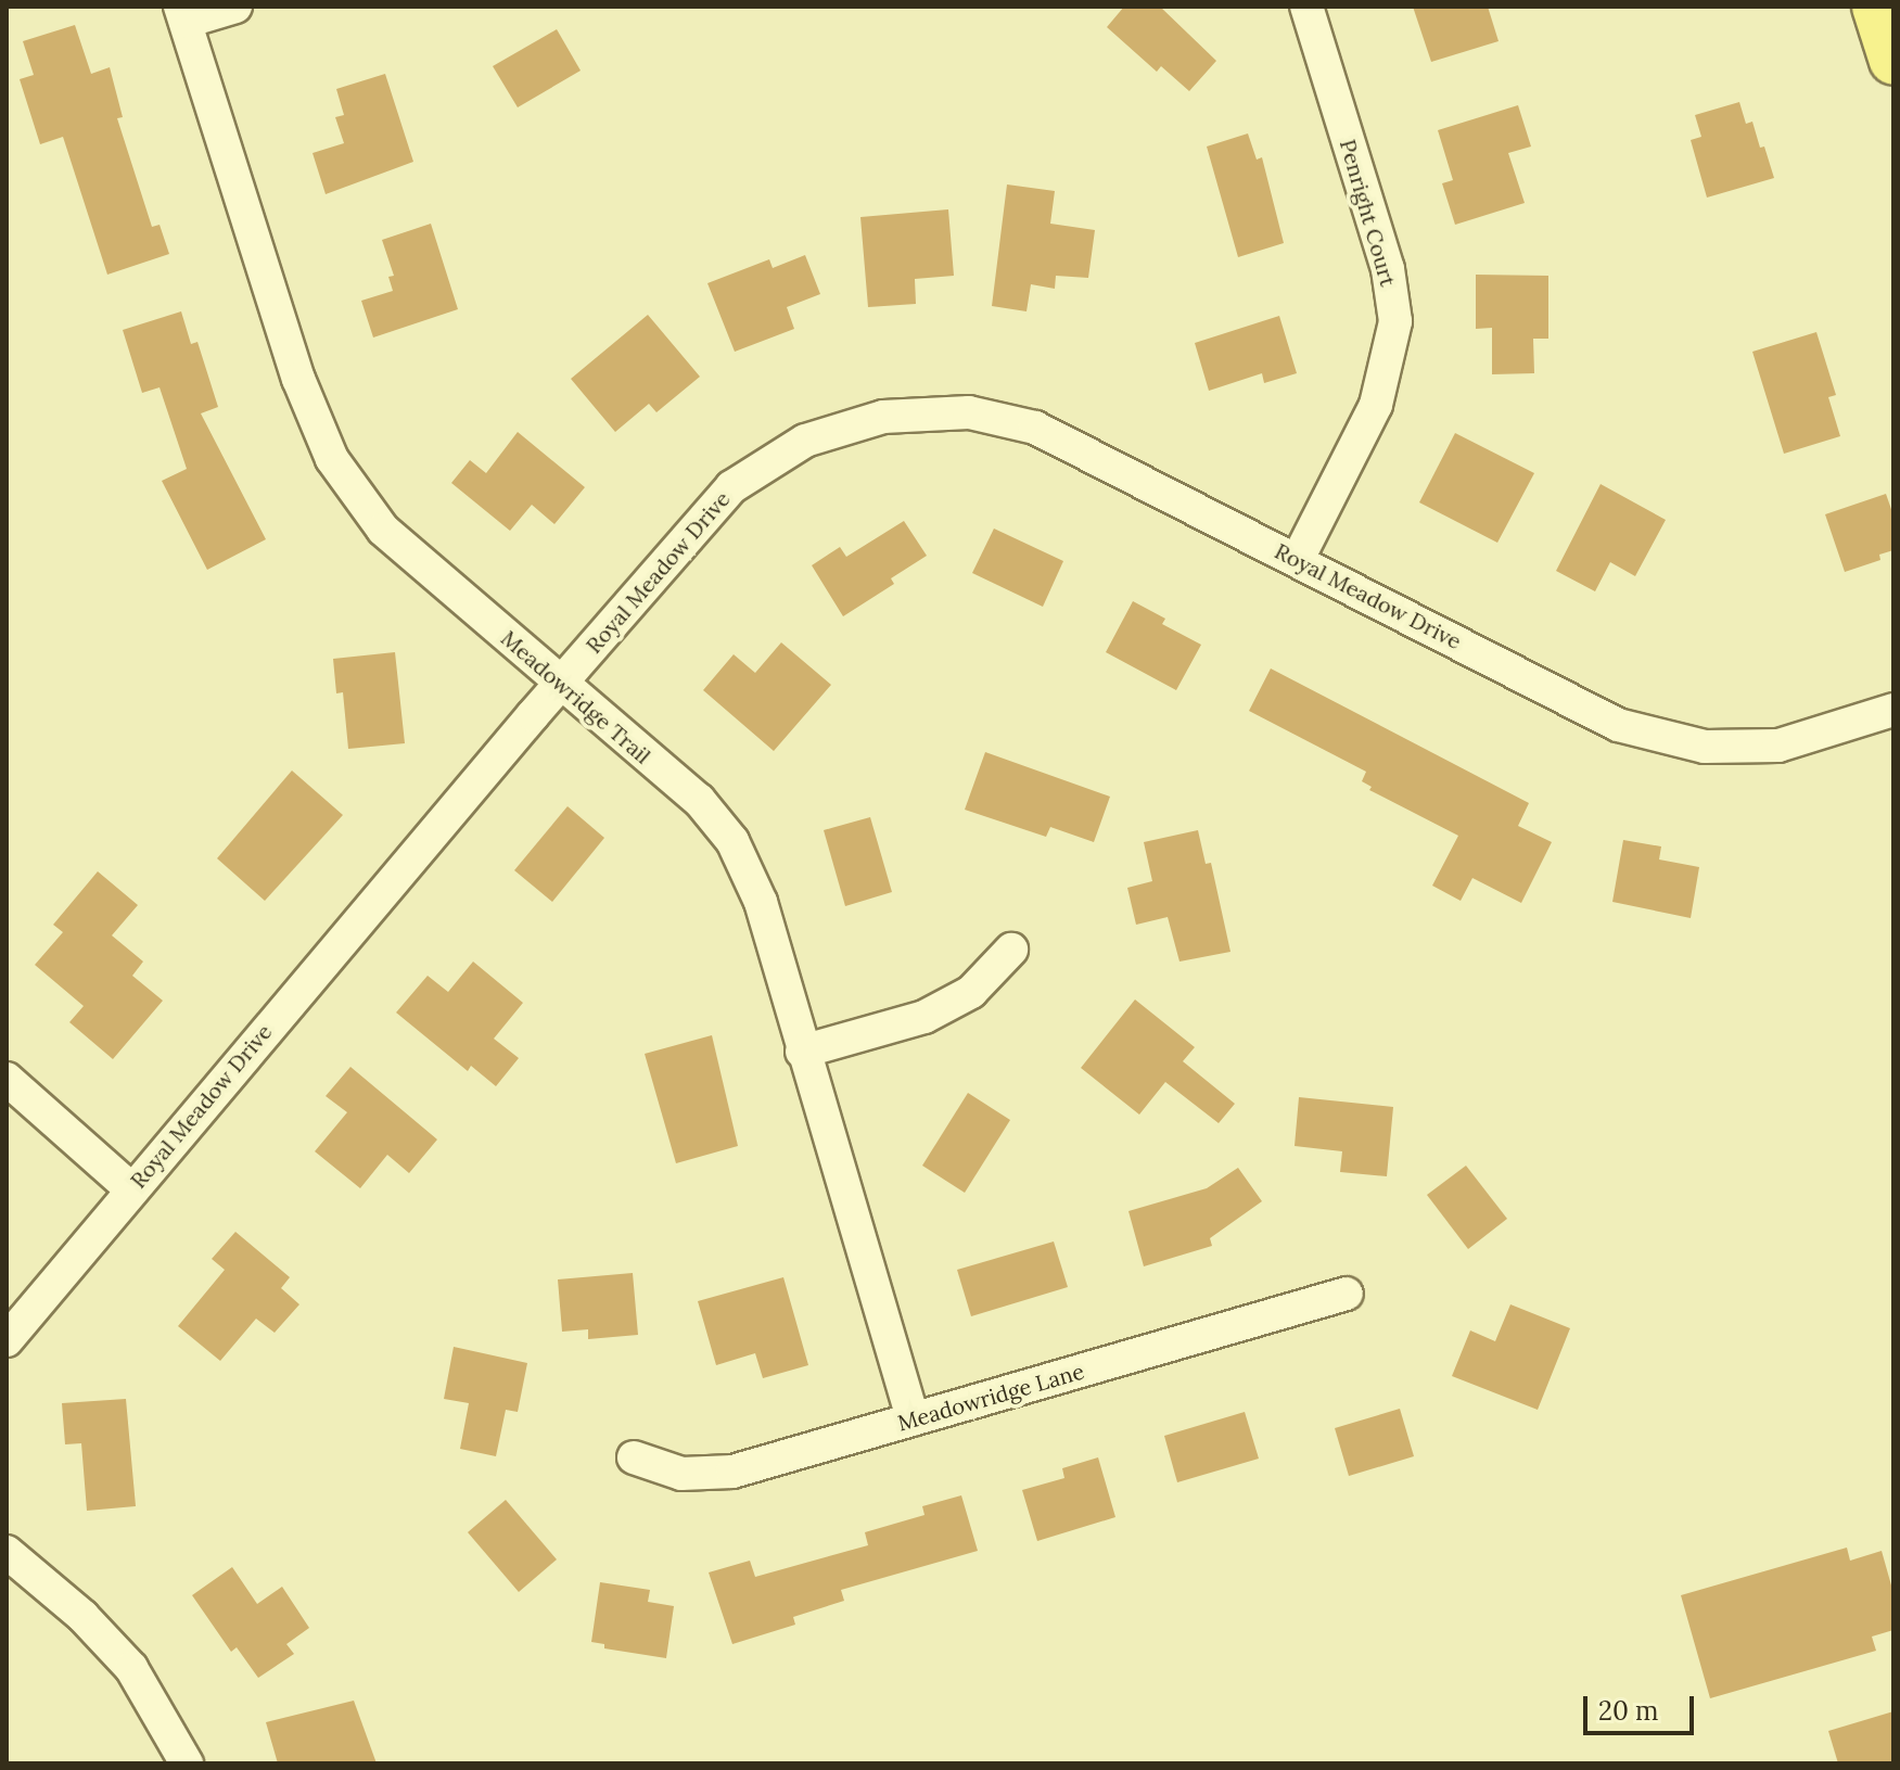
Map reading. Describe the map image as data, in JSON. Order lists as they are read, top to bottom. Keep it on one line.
{"streets":{"street":["Penright Court","Royal Meadow Drive","Meadowridge Trail","Meadowridge Lane"]},"crossings":[["Penright Court","Royal Meadow Drive"],["Royal Meadow Drive","Meadowridge Trail"],["Meadowridge Trail","Meadowridge Lane"]],"scale_bar":"20 m"}
